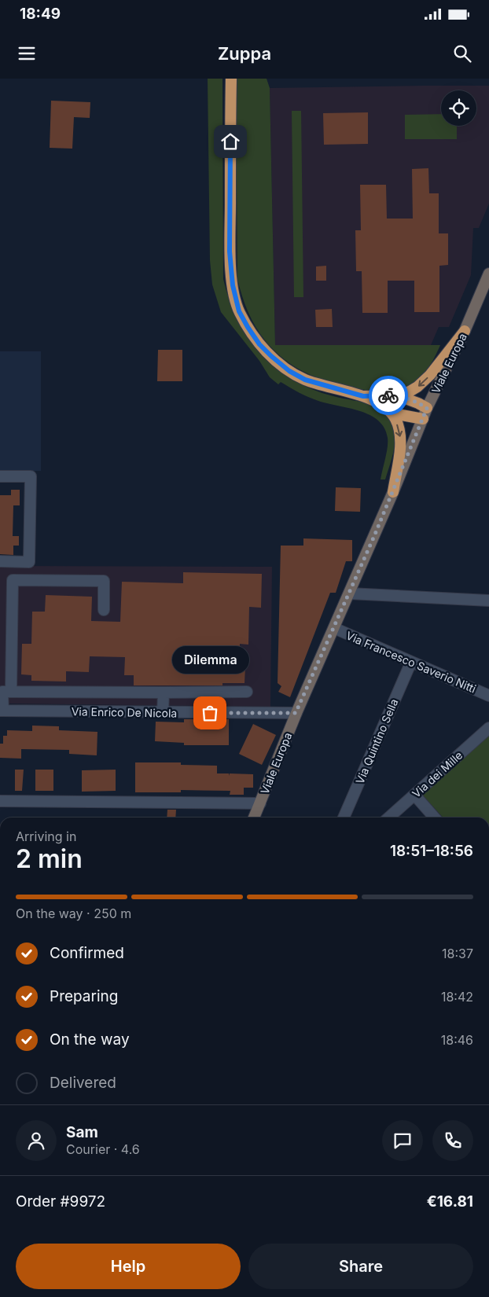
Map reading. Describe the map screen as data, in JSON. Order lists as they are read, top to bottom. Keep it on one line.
{"streets":{"main road":["Viale Europa"],"street":["Via Francesco Saverio Nitti","Via Enrico De Nicola","Via Quintino Sella","Via dei Mille"]},"crossings":[["Viale Europa","Via Francesco Saverio Nitti"],["Viale Europa","Via Enrico De Nicola"],["Via Francesco Saverio Nitti","Via Quintino Sella"]],"places":["Dilemma"],"page":{"status":"18:49","header":"Zuppa","bubble":"Dilemma","heading":["2 min","Arriving in","18:51–18:56"],"panel":["Sam","Courier · 4.6","Order #9972","€16.81"],"bar":"On the way · 250 m","list":[["Confirmed","18:37"],["Preparing","18:42"],["On the way","18:46"],"Delivered"],"buttons":["Help","Share"]}}
